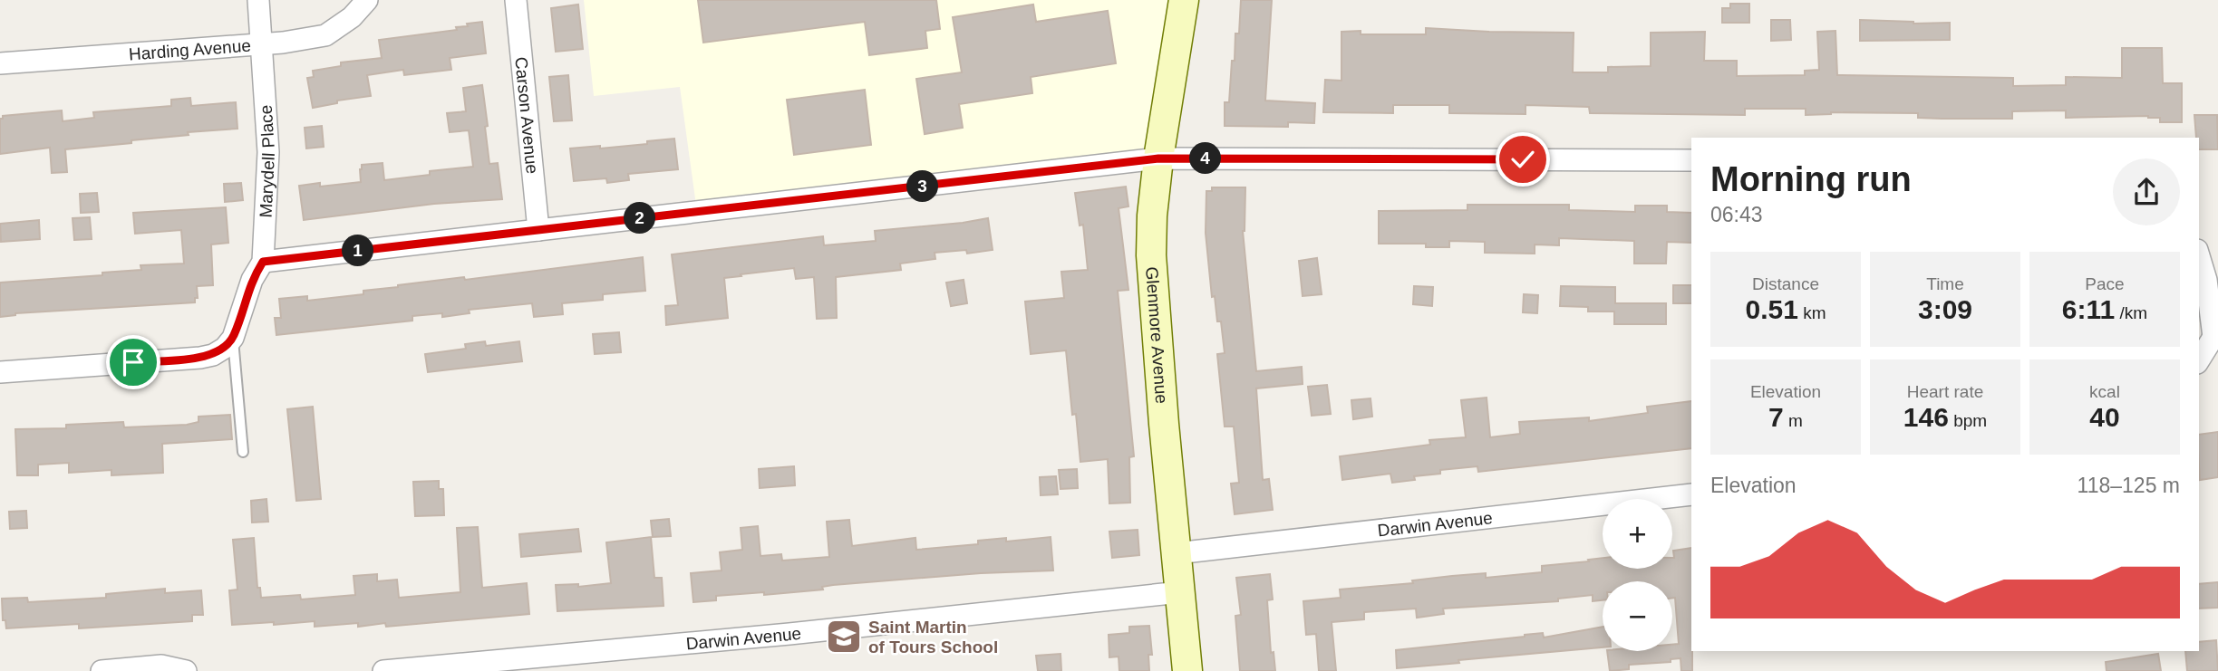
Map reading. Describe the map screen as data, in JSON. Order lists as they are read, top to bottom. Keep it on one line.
{"streets":{"street":["Harding Avenue","Carson Avenue","Marydell Place","Glenmore Avenue","Darwin Avenue"]},"crossings":[["Harding Avenue","Marydell Place"],["Glenmore Avenue","Darwin Avenue"]],"places":{"school or university":["Saint Martin of Tours School"]},"page":{"heading":["Morning run","06:43"],"pins":["4","3","2","1"],"stats":[["Distance","0.51 km"],["Time","3:09"],["Pace","6:11 /km"],["Elevation","7 m"],["Heart rate","146 bpm"],["kcal","40"]],"chart":["Elevation","118–125 m"],"map_buttons":["+","−"]}}
